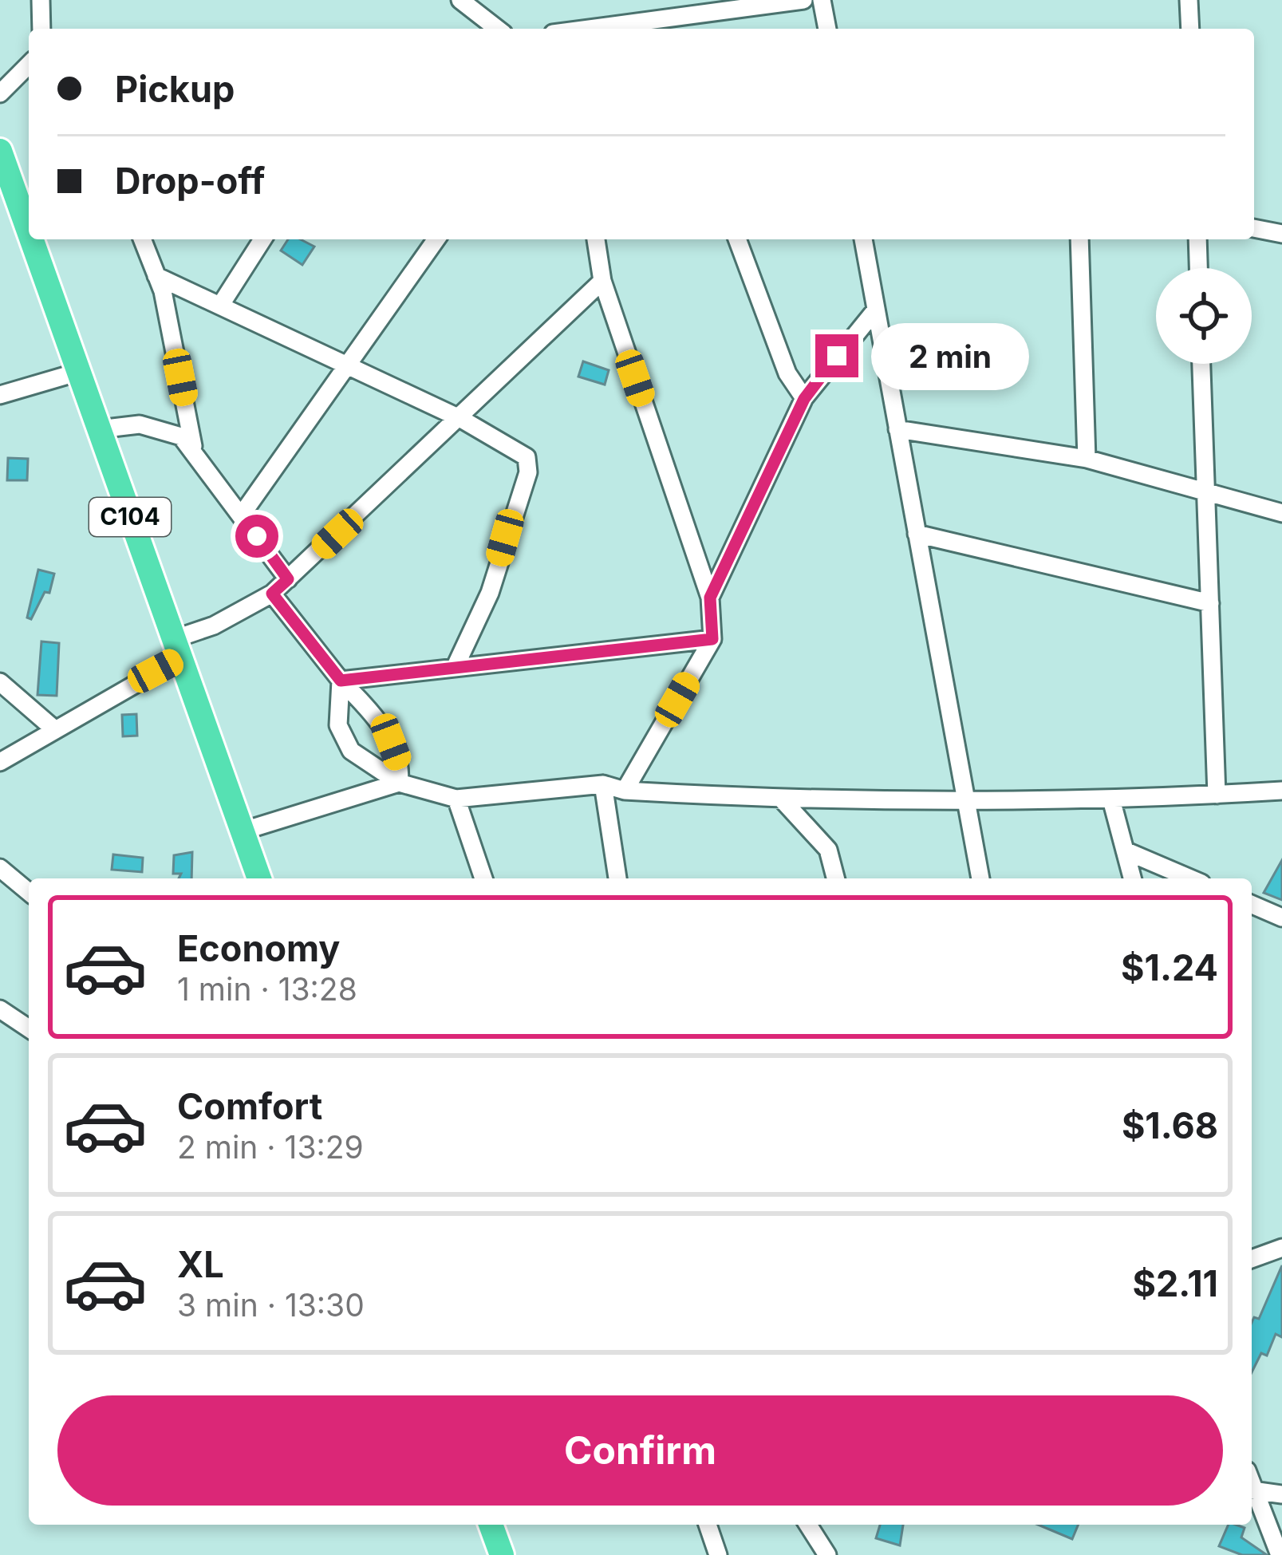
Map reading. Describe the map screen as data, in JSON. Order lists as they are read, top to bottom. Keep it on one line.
{"streets":{"highway":["C104"]},"page":{"banner":["Pickup","Drop-off"],"bubble":"2 min","list":[{"name":"Economy","note":"1 min · 13:28","value":"$1.24"},{"name":"Comfort","note":"2 min · 13:29","value":"$1.68"},{"name":"XL","note":"3 min · 13:30","value":"$2.11"}],"buttons":"Confirm"}}
